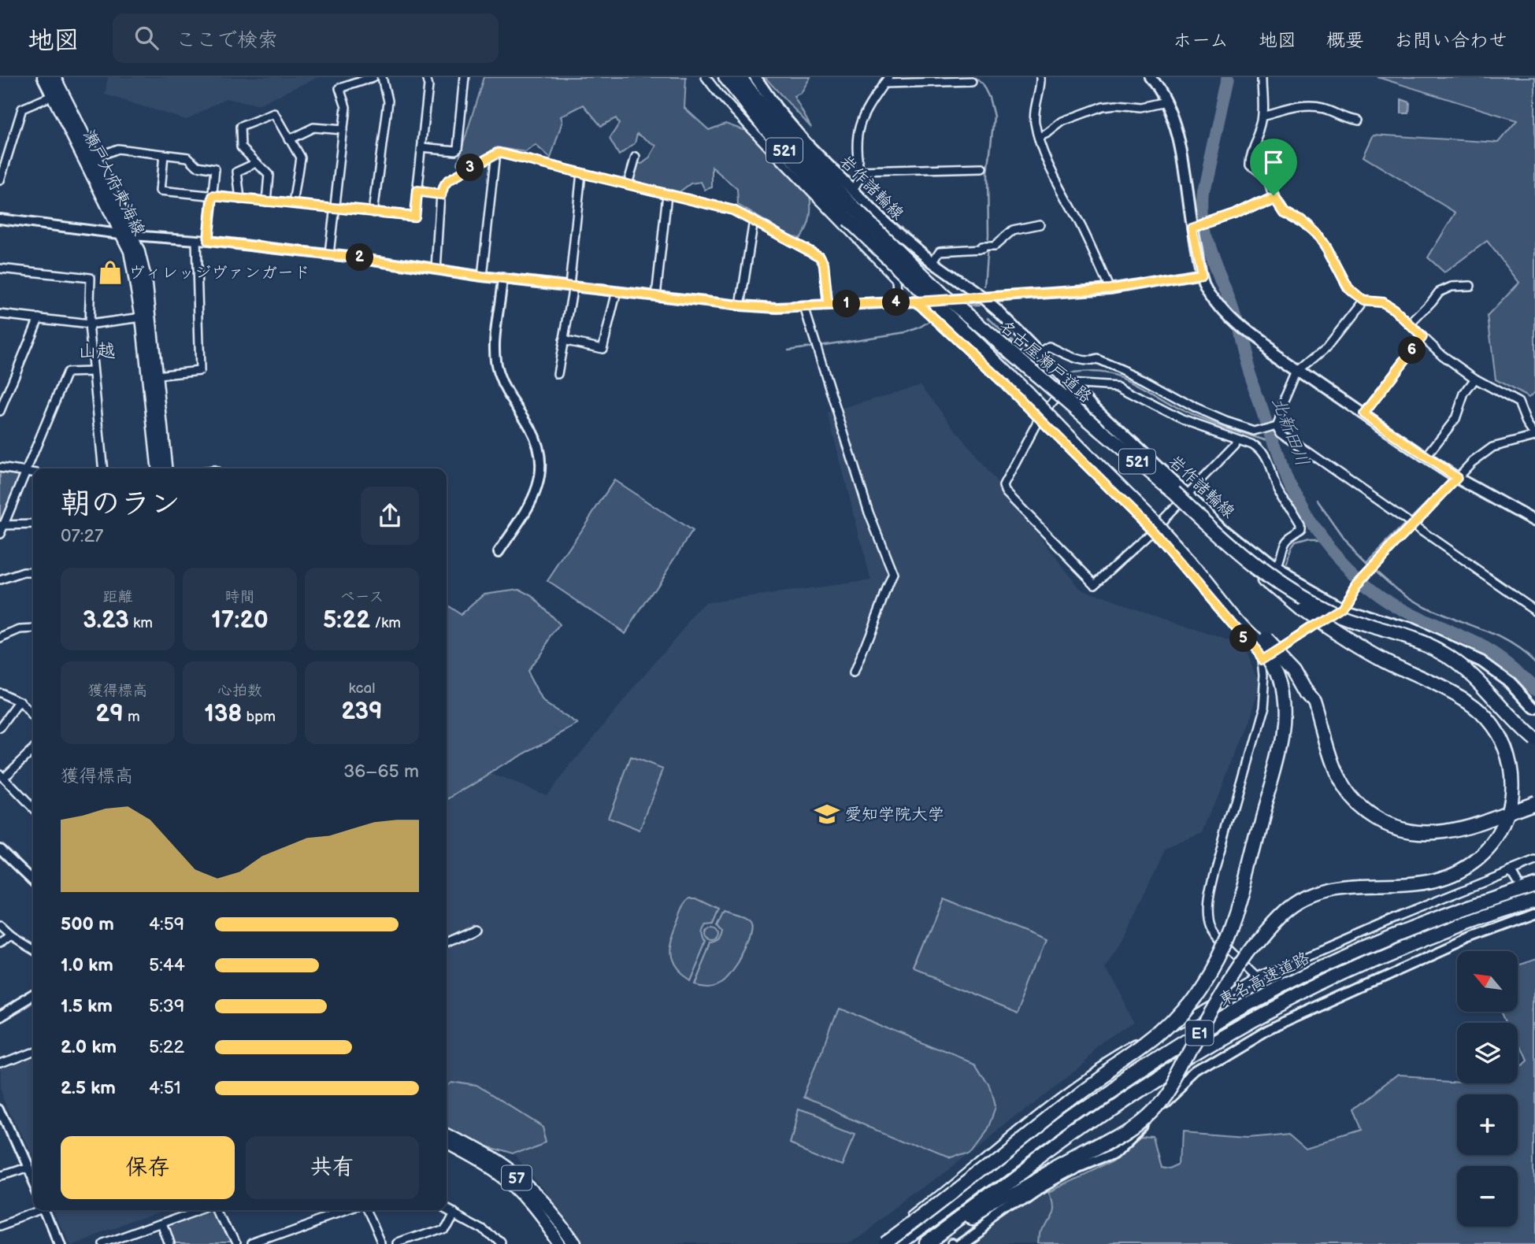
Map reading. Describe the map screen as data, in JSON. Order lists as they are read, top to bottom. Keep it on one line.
{"streets":{"highway":["521","名古屋瀬戸道路","東名高速道路","E1"],"main road":["瀬戸大府東海線","岩作諸輪線","57"]},"crossings":[["岩作諸輪線","名古屋瀬戸道路"]],"districts":["山越"],"water":["北新田川"],"places":{"shop":["ヴィレッジヴァンガード"],"school or university":["愛知学院大学"]},"north":"top left","page":{"header":"地図","search":"ここで検索","nav":["ホーム","地図","概要","お問い合わせ"],"pins":["3","2","4","1","6","5"],"heading":["朝のラン","07:27"],"stats":[["距離","3.23 km"],["時間","17:20"],["ペース","5:22 /km"],["獲得標高","29 m"],["心拍数","138 bpm"],["kcal","239"]],"chart":["獲得標高","36–65 m"],"list":[{"name":"500 m","note":"4:59"},{"name":"1.0 km","note":"5:44"},{"name":"1.5 km","note":"5:39"},{"name":"2.0 km","note":"5:22"},{"name":"2.5 km","note":"4:51"}],"map_buttons":["+","−"],"buttons":["保存","共有"]}}
